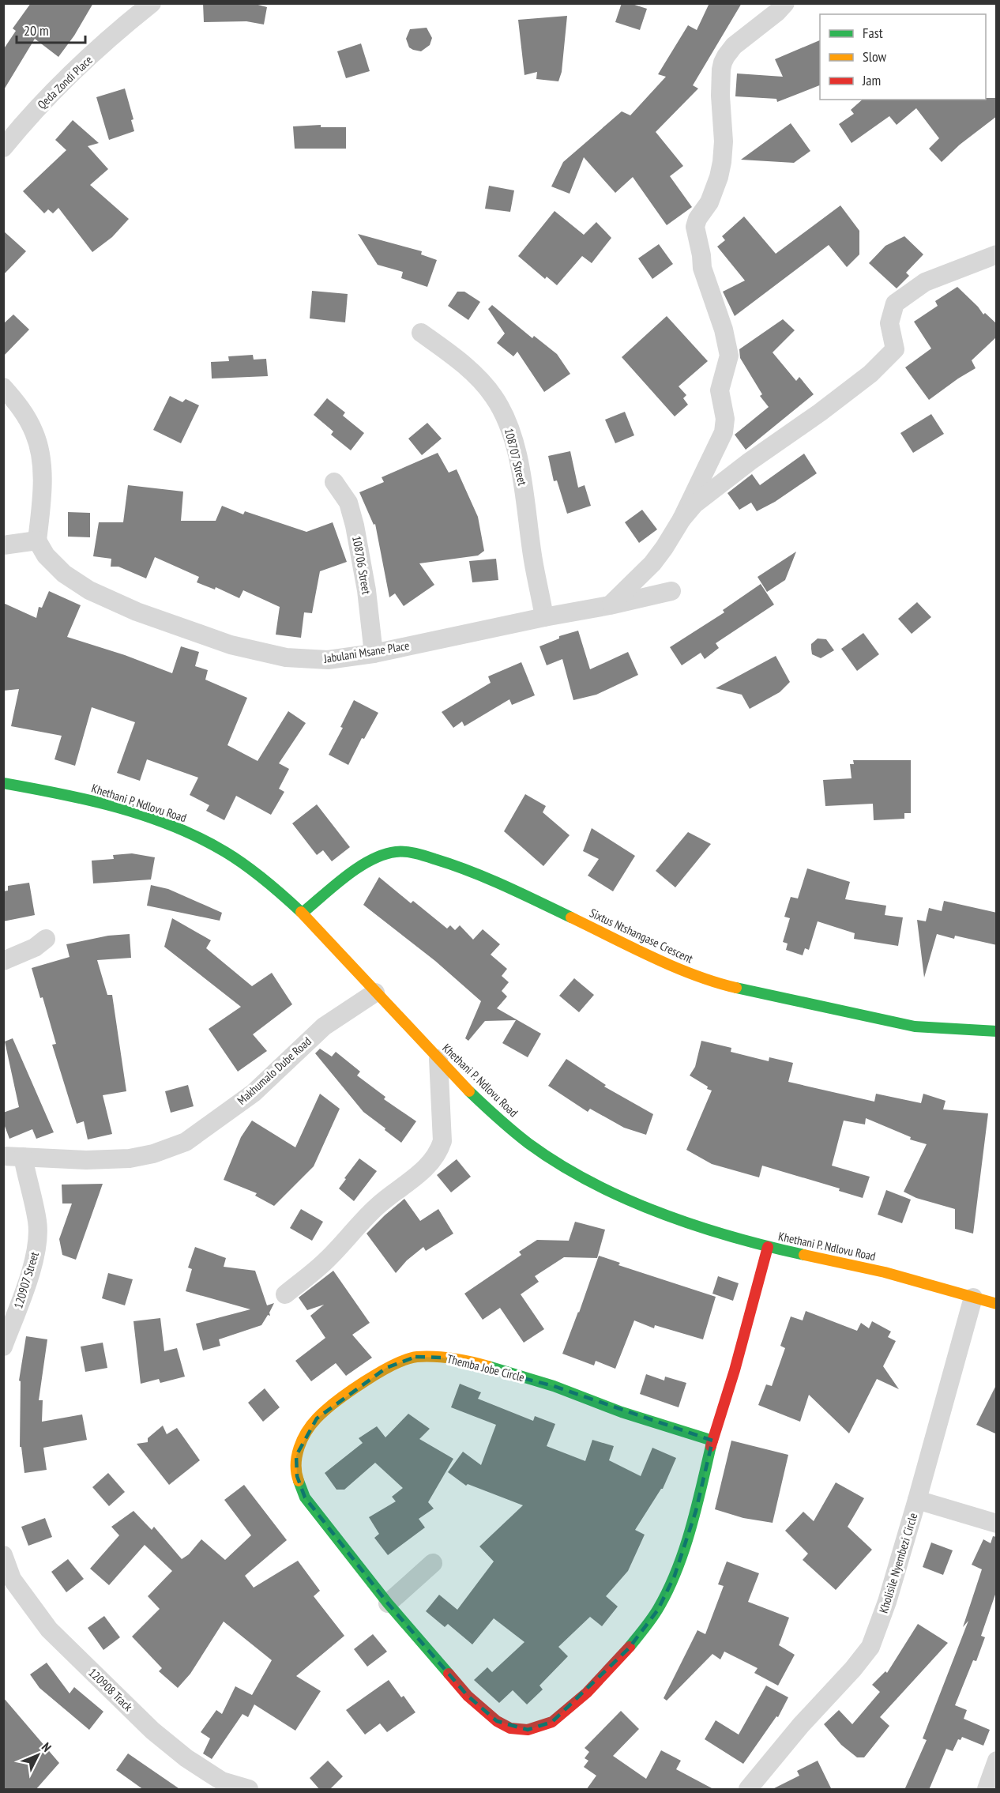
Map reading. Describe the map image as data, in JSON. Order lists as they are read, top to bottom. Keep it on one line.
{"streets":{"street":["Qeda Zondi Place","108707 Street","108706 Street","Jabulani Msane Place","Khethani P. Ndlovu Road","Sixtus Ntshangase Crescent","Makhumalo Dube Road","120907 Street","Themba Jobe Circle","Kholisile Nyembezi Circle","120908 Track"]},"crossings":[["108707 Street","Jabulani Msane Place"],["108706 Street","Jabulani Msane Place"],["Khethani P. Ndlovu Road","Sixtus Ntshangase Crescent"],["Khethani P. Ndlovu Road","Makhumalo Dube Road"],["Khethani P. Ndlovu Road","Themba Jobe Circle"],["Khethani P. Ndlovu Road","Kholisile Nyembezi Circle"],["Makhumalo Dube Road","120907 Street"]],"legend":["Fast","Slow","Jam"],"scale_bar":"20 m","north":"top right"}
